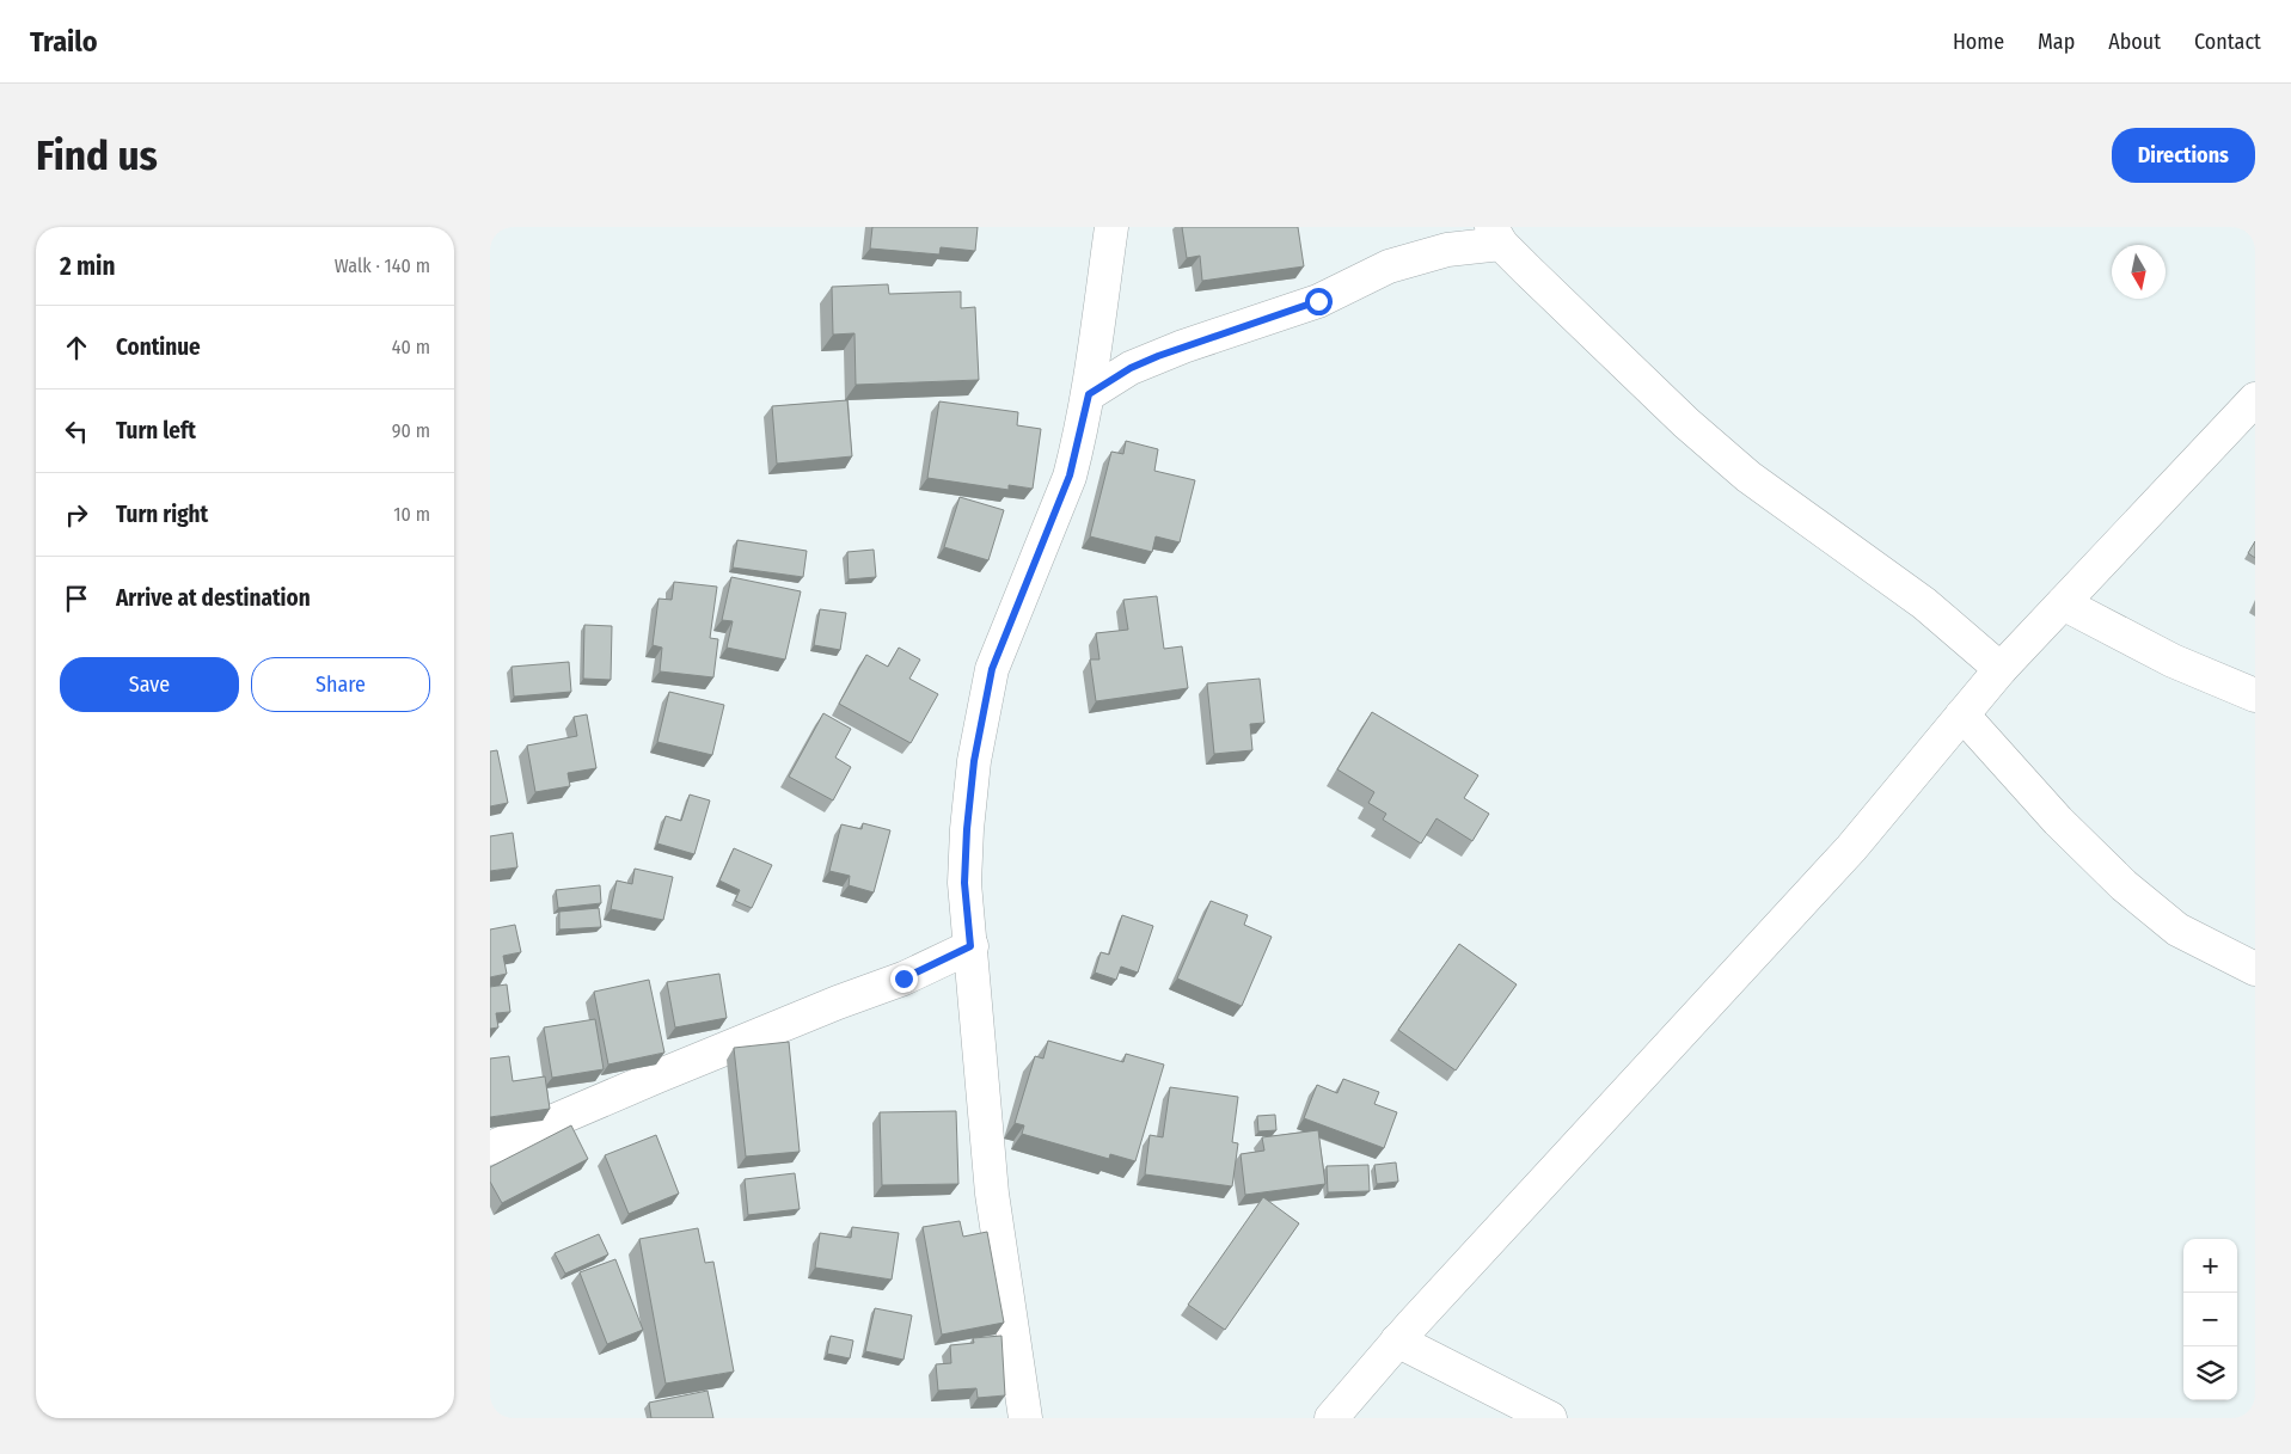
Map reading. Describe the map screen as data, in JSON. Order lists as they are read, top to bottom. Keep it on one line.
{"north":"bottom","page":{"header":"Trailo","nav":["Home","Map","About","Contact"],"buttons":["Directions",["Save","Share"]],"title":"Find us","heading":["2 min","Walk · 140 m"],"list":[["Continue","40 m"],["Turn left","90 m"],["Turn right","10 m"],"Arrive at destination"],"map_buttons":["+","−"]}}
